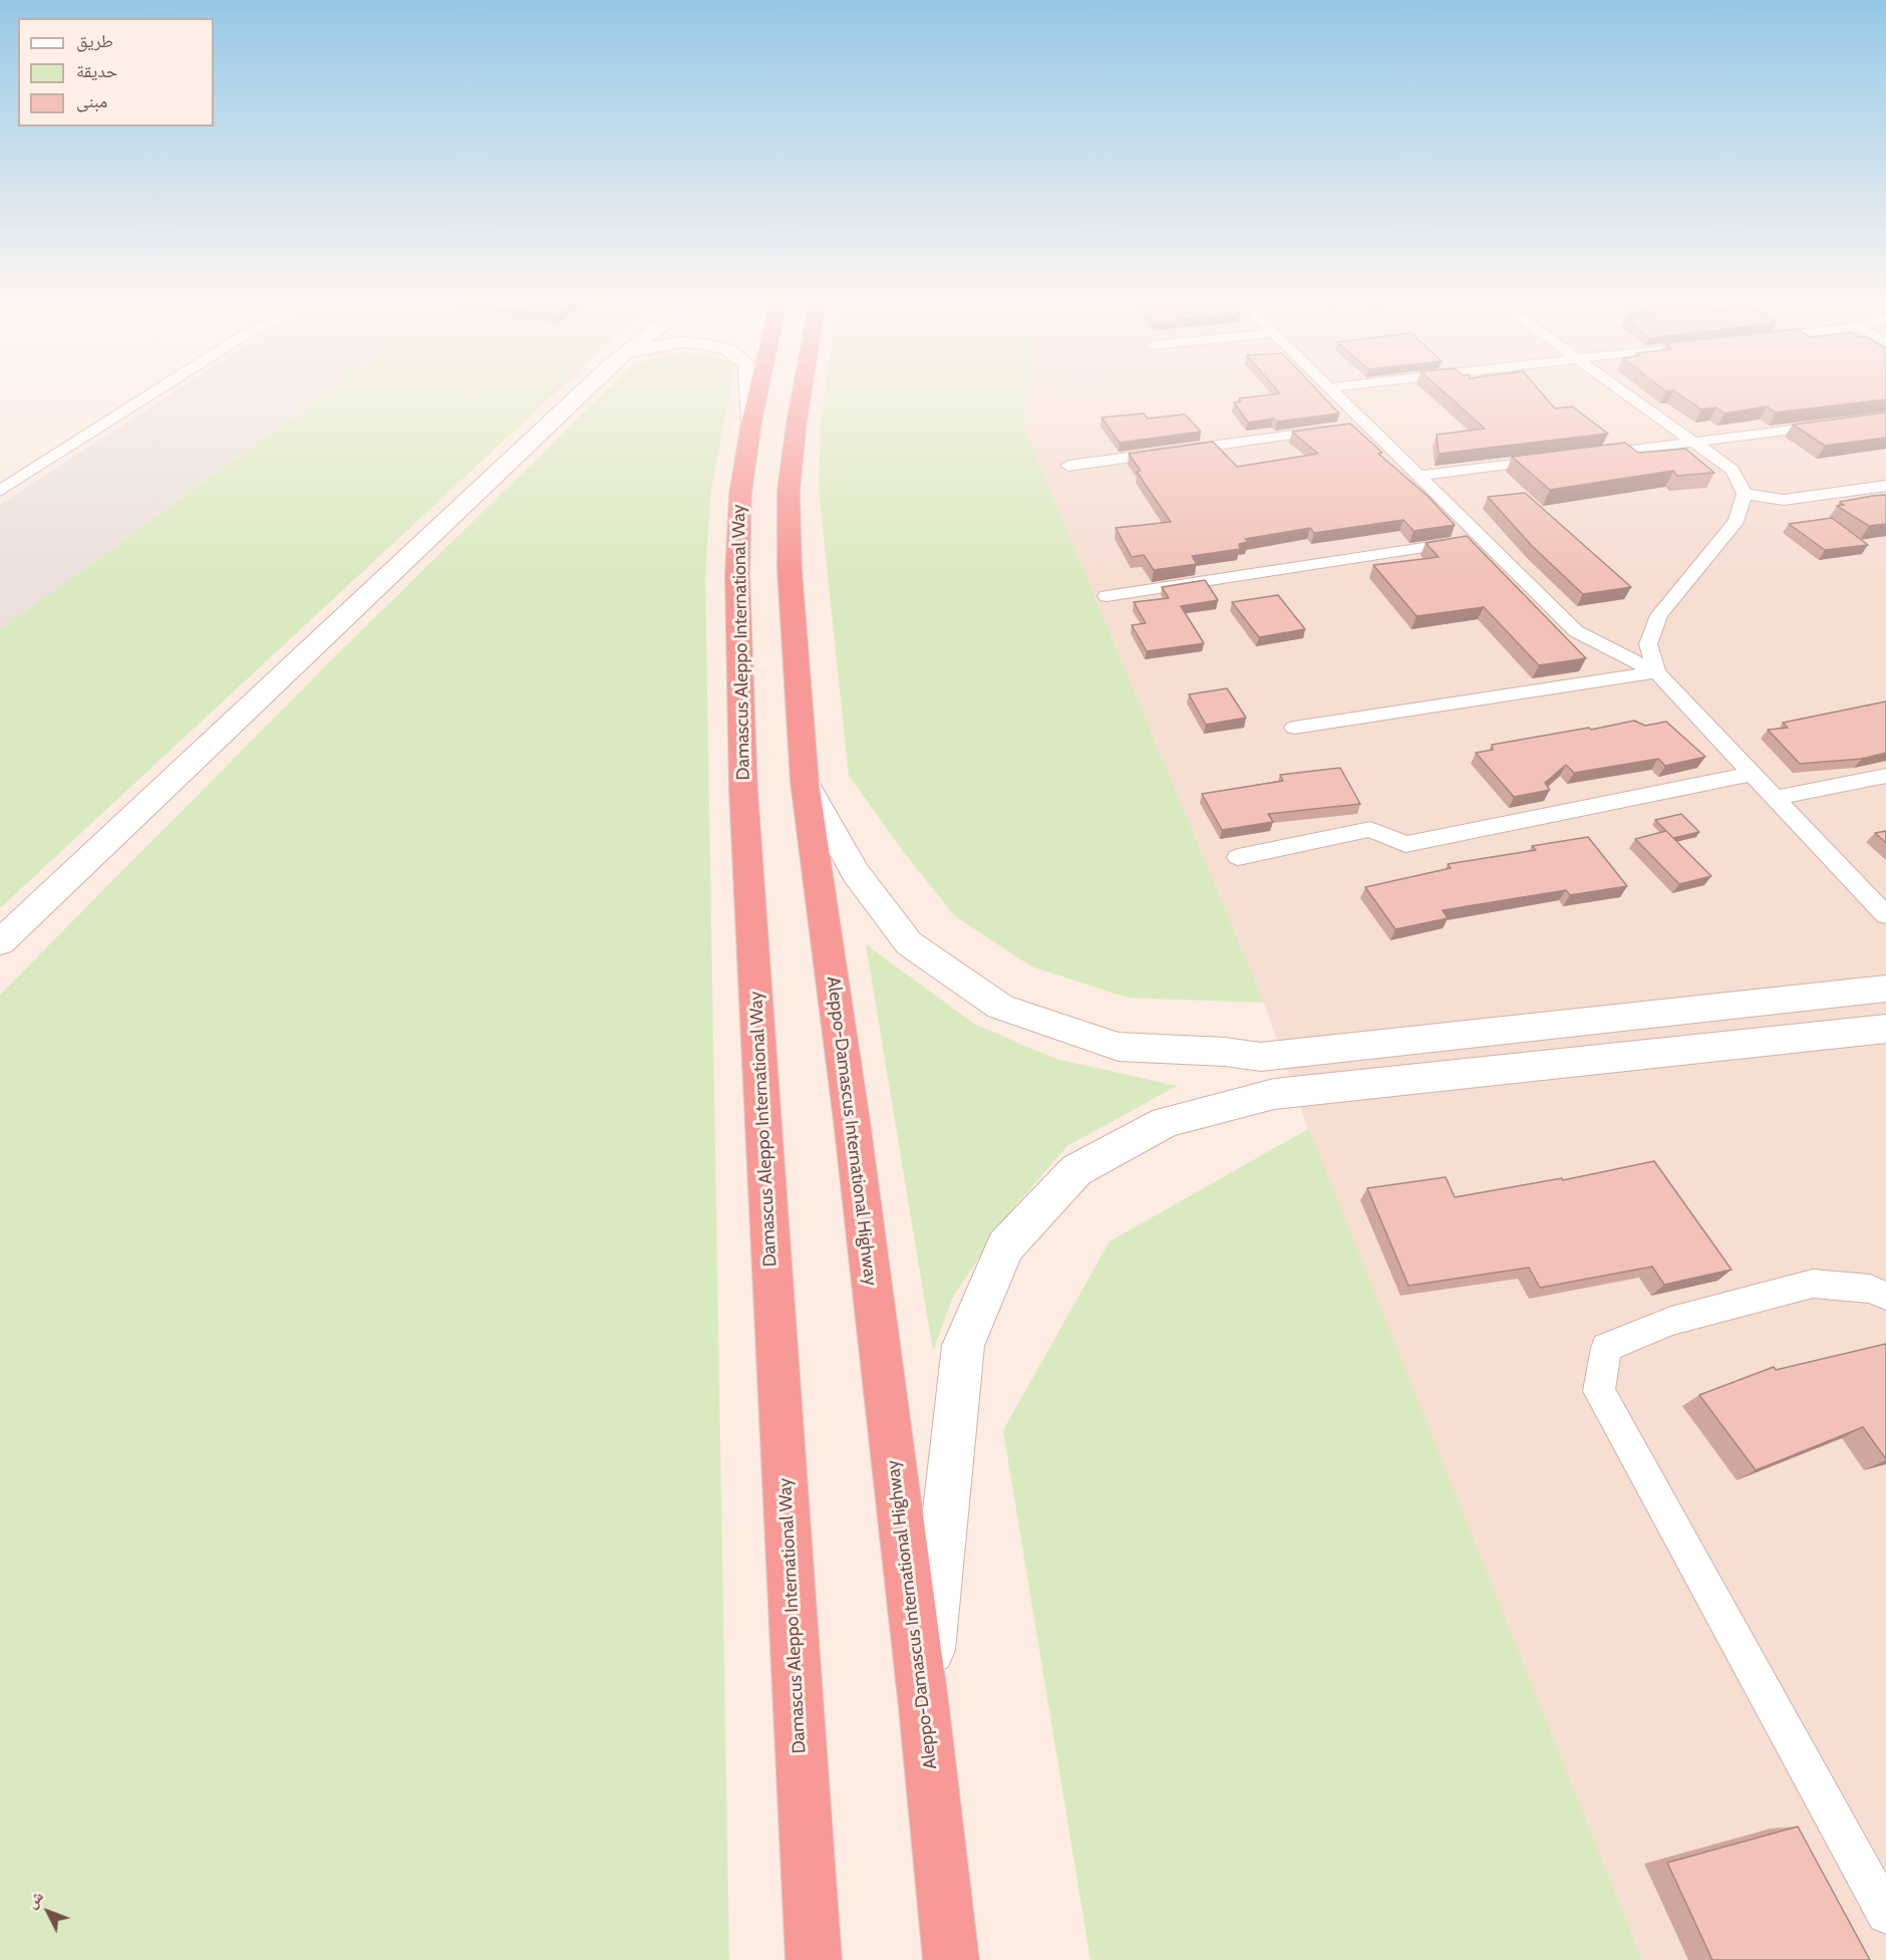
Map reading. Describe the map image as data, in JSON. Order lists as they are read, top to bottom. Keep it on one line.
{"streets":{"highway":["Damascus Aleppo International Way","Aleppo-Damascus International Highway"]},"legend":["طريق","حديقة","مبنى"],"north":"top left"}
